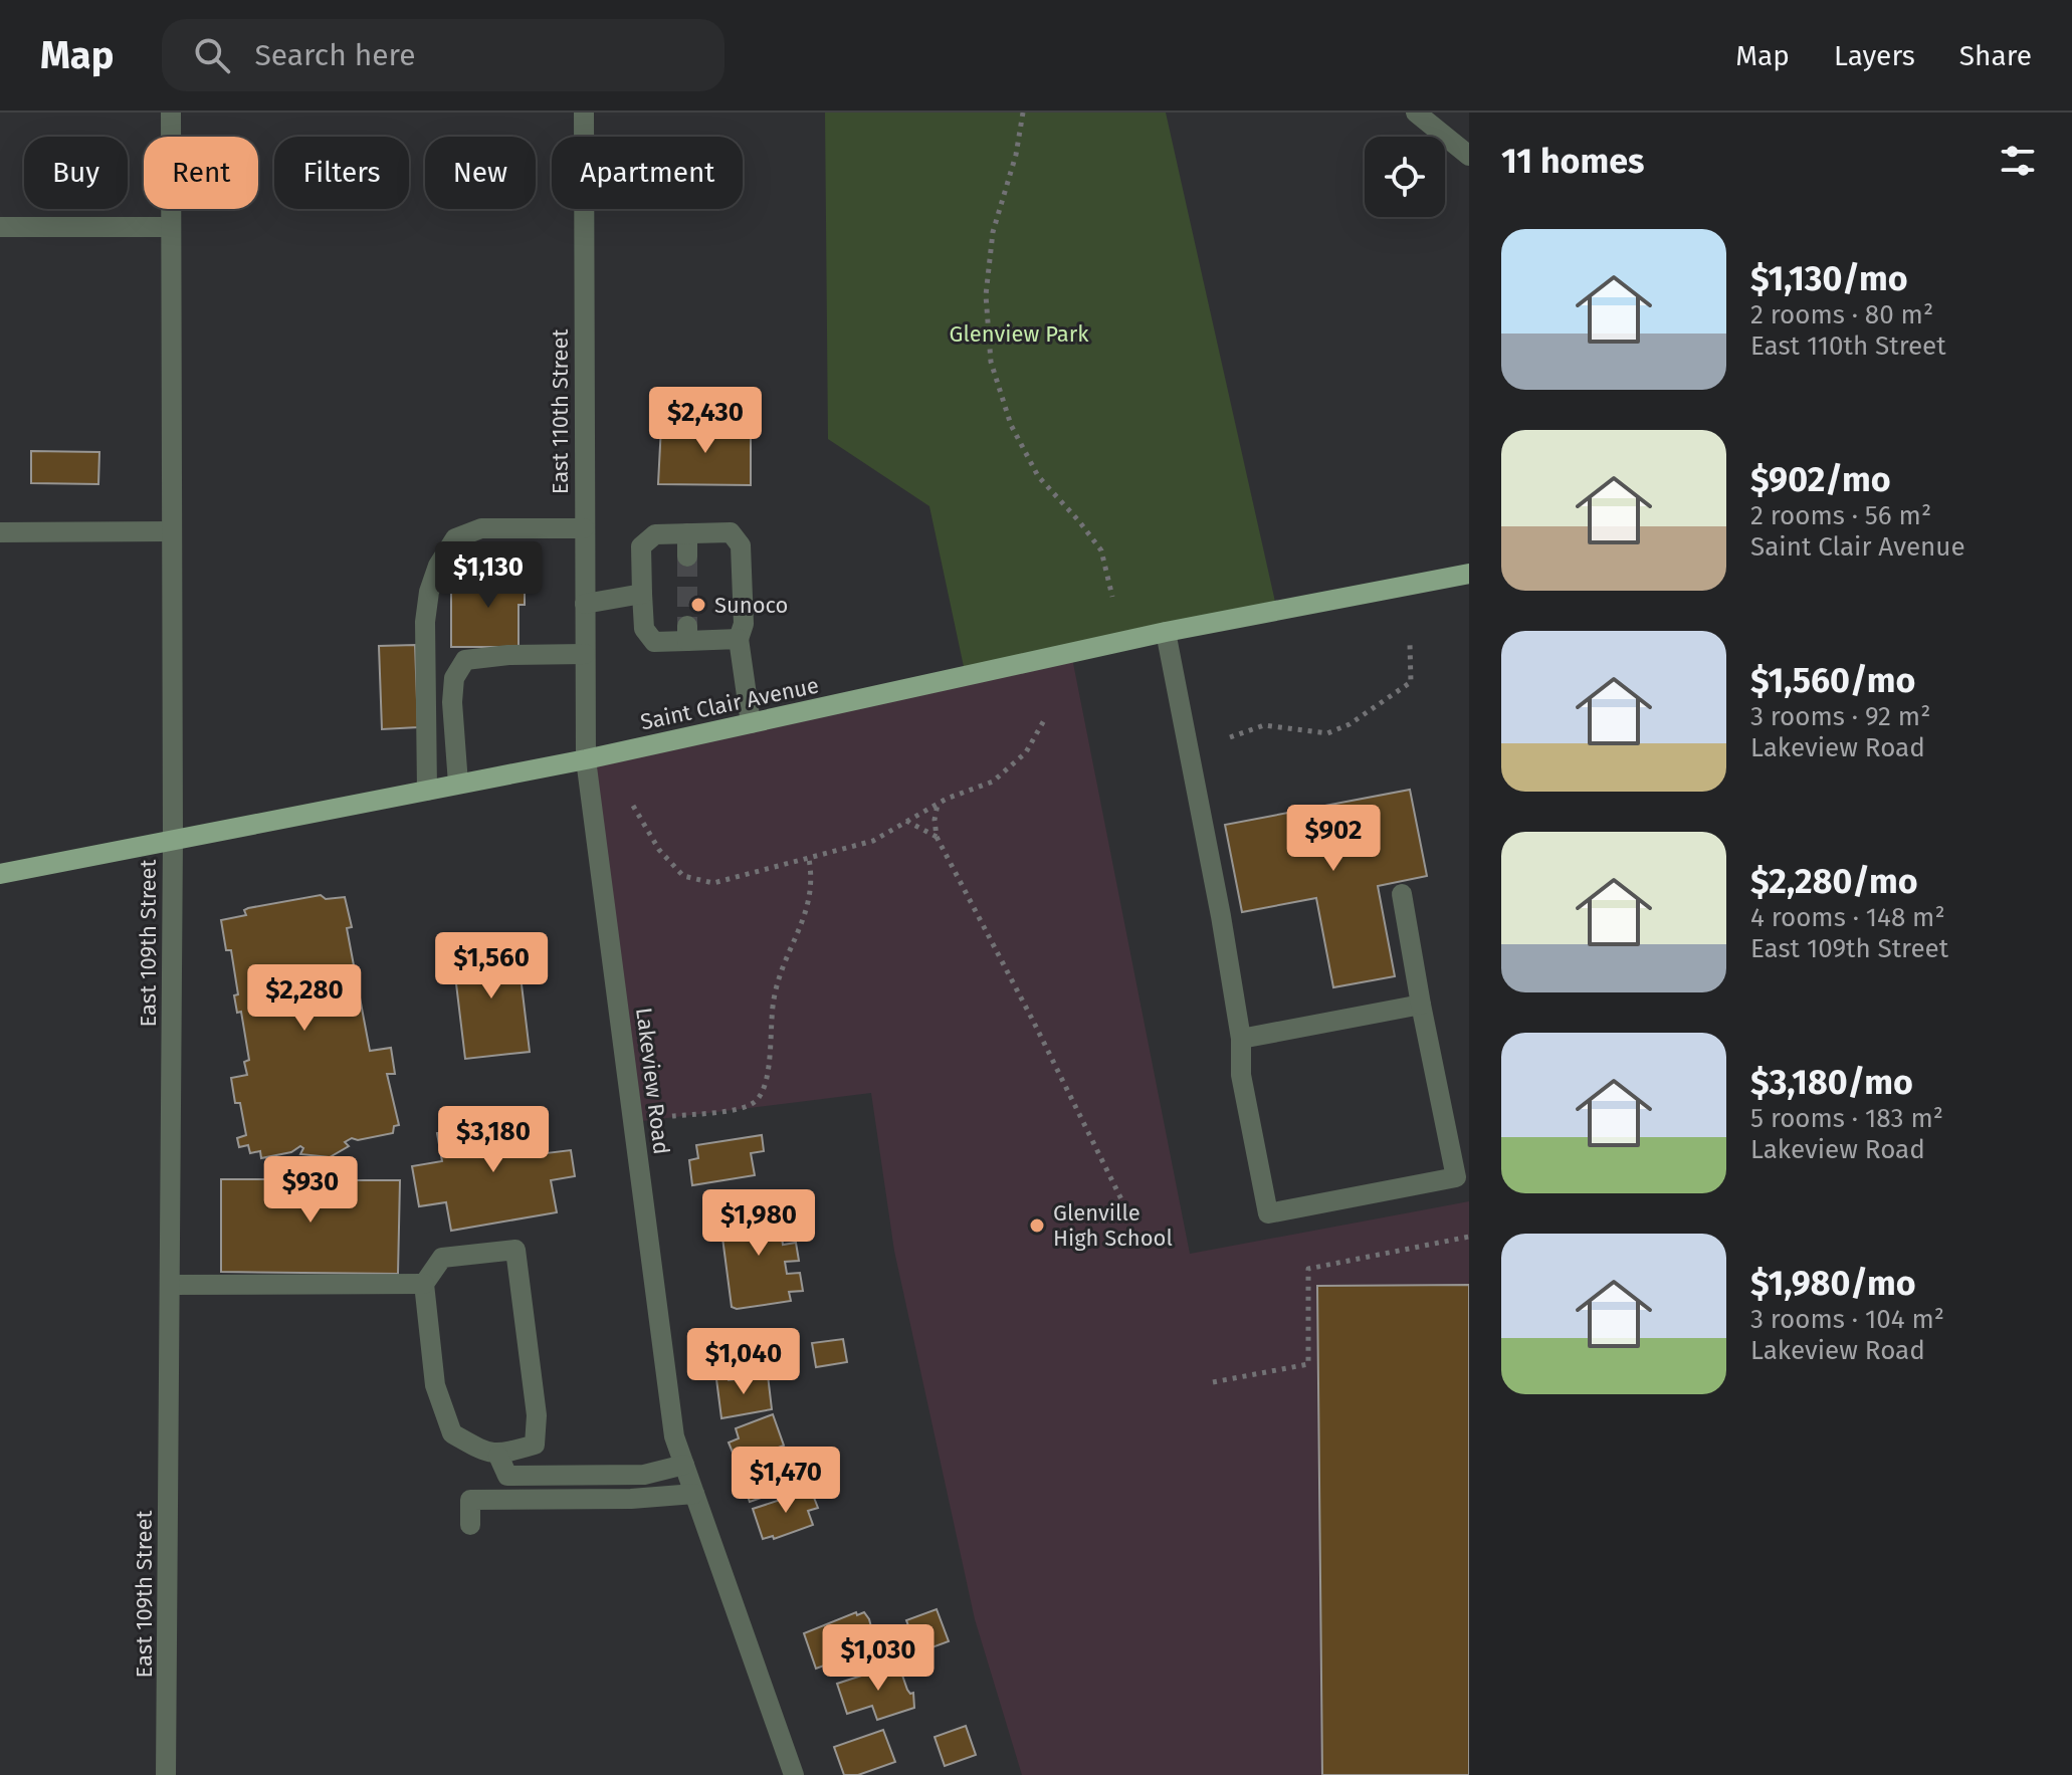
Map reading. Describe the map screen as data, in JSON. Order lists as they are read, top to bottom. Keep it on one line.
{"streets":{"main road":["Saint Clair Avenue"],"street":["East 110th Street","East 109th Street","Lakeview Road"]},"crossings":[["East 110th Street","Saint Clair Avenue"],["East 110th Street","Lakeview Road"],["Saint Clair Avenue","East 109th Street"],["Saint Clair Avenue","Lakeview Road"]],"parks":["Glenview Park"],"places":["Sunoco","Glenville High School"],"page":{"header":"Map","search":"Search here","nav":["Map","Layers","Share"],"heading":"11 homes","chip":["Buy","Rent","Filters","New","Apartment"],"list":[{"name":"$1,130/mo","note":"2 rooms · 80 m² · East 110th Street"},{"name":"$902/mo","note":"2 rooms · 56 m² · Saint Clair Avenue"},{"name":"$1,560/mo","note":"3 rooms · 92 m² · Lakeview Road"},{"name":"$2,280/mo","note":"4 rooms · 148 m² · East 109th Street"},{"name":"$3,180/mo","note":"5 rooms · 183 m² · Lakeview Road"},{"name":"$1,980/mo","note":"3 rooms · 104 m² · Lakeview Road"}],"price":["$2,430","$1,130","$902","$1,560","$2,280","$3,180","$930","$1,980","$1,040","$1,470","$1,030"]}}
